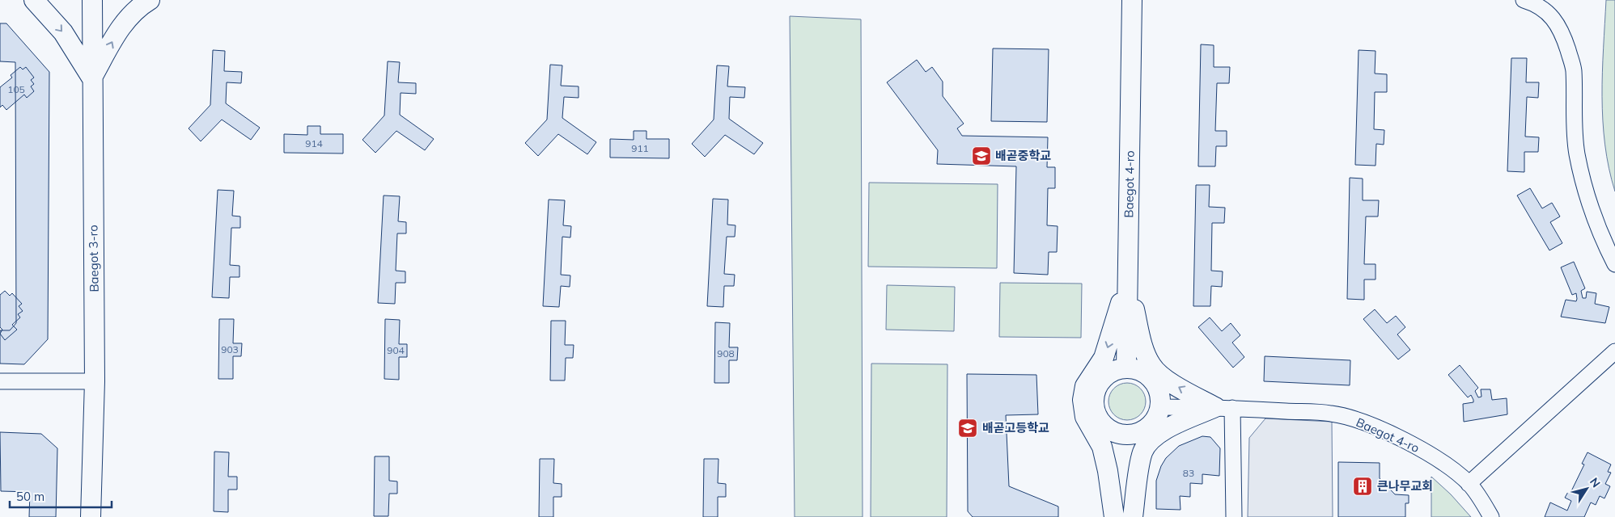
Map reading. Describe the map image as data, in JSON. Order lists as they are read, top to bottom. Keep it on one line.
{"streets":{"main road":["Baegot 4-ro","Baegot 3-ro"]},"places":{"school or university":["배곧중학교","배곧고등학교"],"building":["큰나무교회"]},"house_numbers":["105","914","911","903","904","908","83"],"scale_bar":"50 m","north":"top right"}
